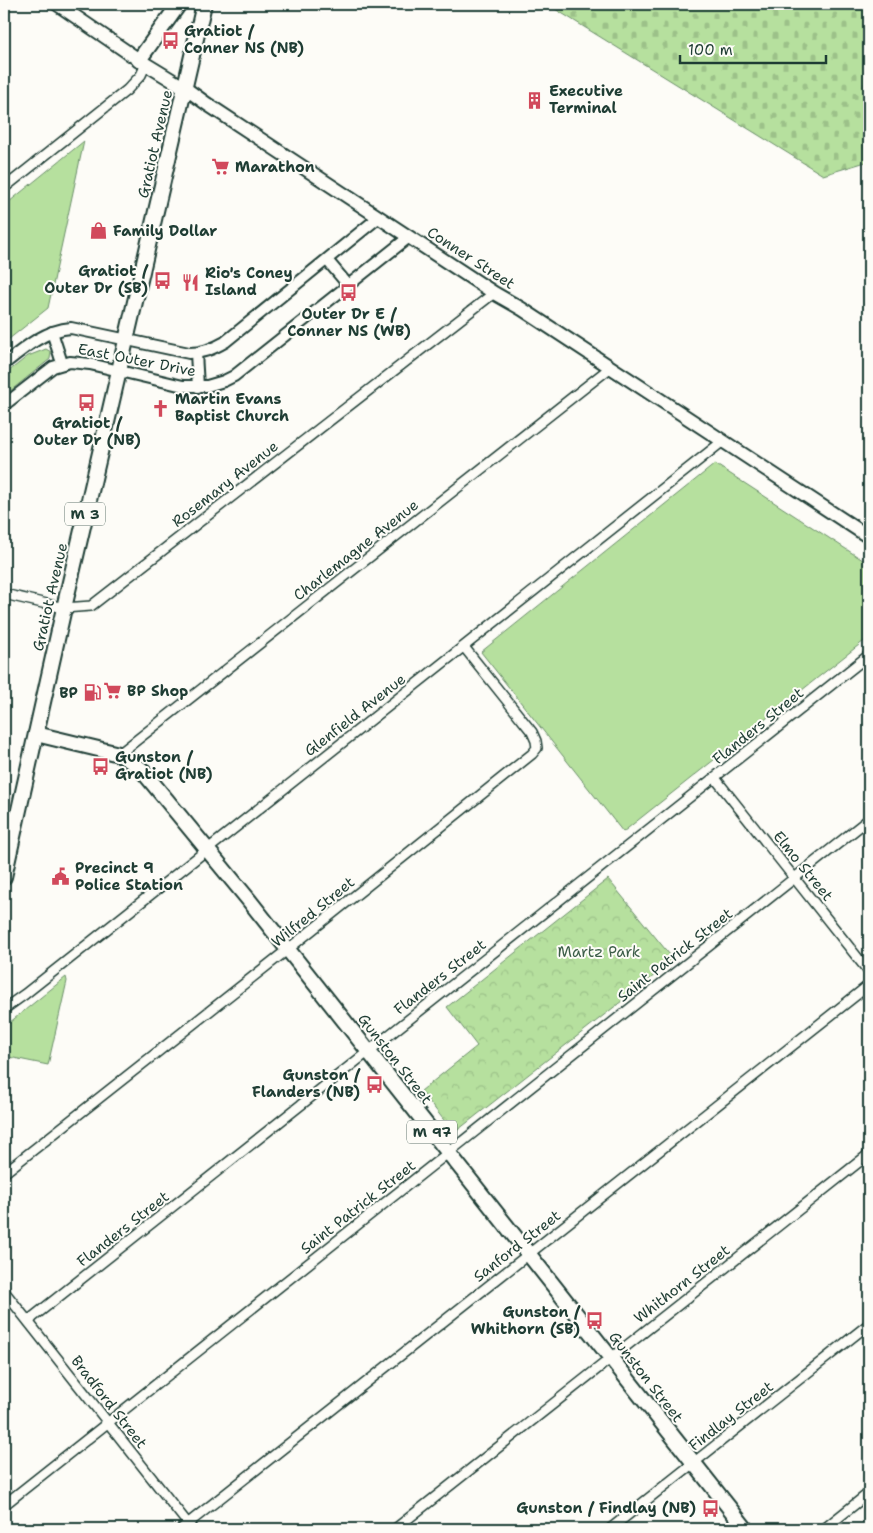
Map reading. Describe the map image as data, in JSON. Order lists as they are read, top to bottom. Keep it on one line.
{"streets":{"main road":["Gratiot Avenue","Conner Street","M 3","Gunston Street","M 97"],"street":["East Outer Drive","Rosemary Avenue","Charlemagne Avenue","Glenfield Avenue","Flanders Street","Elmo Street","Wilfred Street","Saint Patrick Street","Sanford Street","Whithorn Street","Bradford Street","Findlay Street"]},"crossings":[["Gratiot Avenue","Conner Street"],["Gratiot Avenue","East Outer Drive"],["Gratiot Avenue","Rosemary Avenue"],["Gratiot Avenue","Gunston Street"],["Conner Street","East Outer Drive"],["Conner Street","Rosemary Avenue"],["Conner Street","Charlemagne Avenue"],["Conner Street","Glenfield Avenue"],["Charlemagne Avenue","Gunston Street"],["Glenfield Avenue","Wilfred Street"],["Glenfield Avenue","Gunston Street"],["Flanders Street","Elmo Street"],["Flanders Street","Gunston Street"],["Flanders Street","Bradford Street"],["Elmo Street","Saint Patrick Street"],["Wilfred Street","Gunston Street"],["Saint Patrick Street","Gunston Street"],["Saint Patrick Street","Bradford Street"],["Gunston Street","Sanford Street"],["Gunston Street","Whithorn Street"],["Gunston Street","Findlay Street"],["Sanford Street","Bradford Street"]],"parks":["Martz Park"],"places":{"bus stop":["Gratiot / Conner NS (NB)","Gratiot / Outer Dr (SB)","Outer Dr E / Conner NS (WB)","Gratiot / Outer Dr (NB)","Gunston / Gratiot (NB)","Gunston / Flanders (NB)","Gunston / Whithorn (SB)","Gunston / Findlay (NB)"],"building":["Executive Terminal"],"supermarket":["Marathon","BP Shop"],"shop":["Family Dollar"],"restaurant":["Rio's Coney Island"],"church":["Martin Evans Baptist Church"],"fuel station":["BP"],"public building":["Precinct 9 Police Station"]},"scale_bar":"100 m"}
